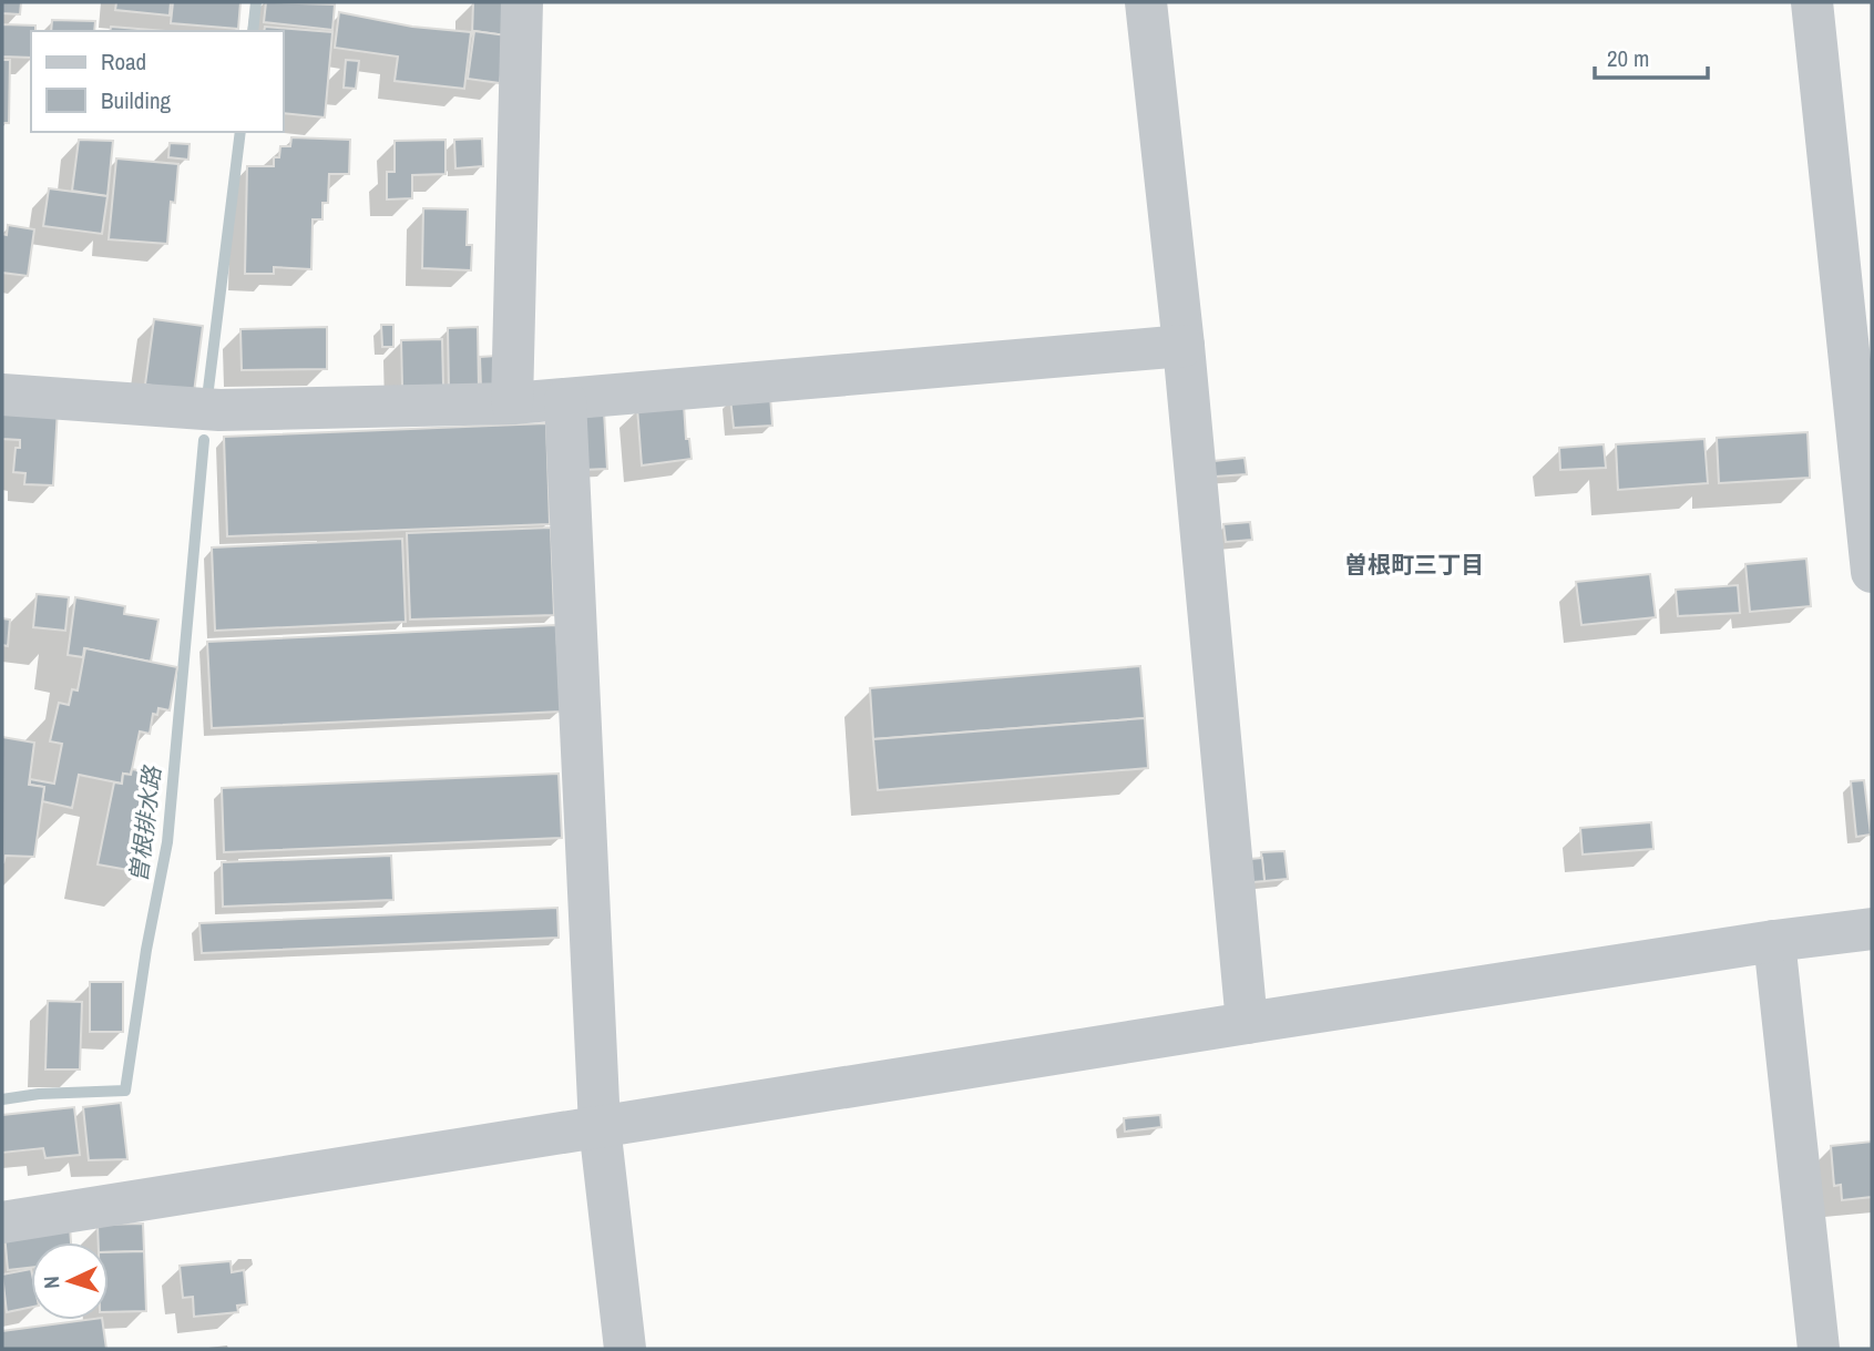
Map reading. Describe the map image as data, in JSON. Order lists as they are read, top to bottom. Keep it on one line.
{"districts":["曽根町三丁目"],"water":["曽根排水路"],"legend":["Road","Building"],"scale_bar":"20 m","north":"left"}
